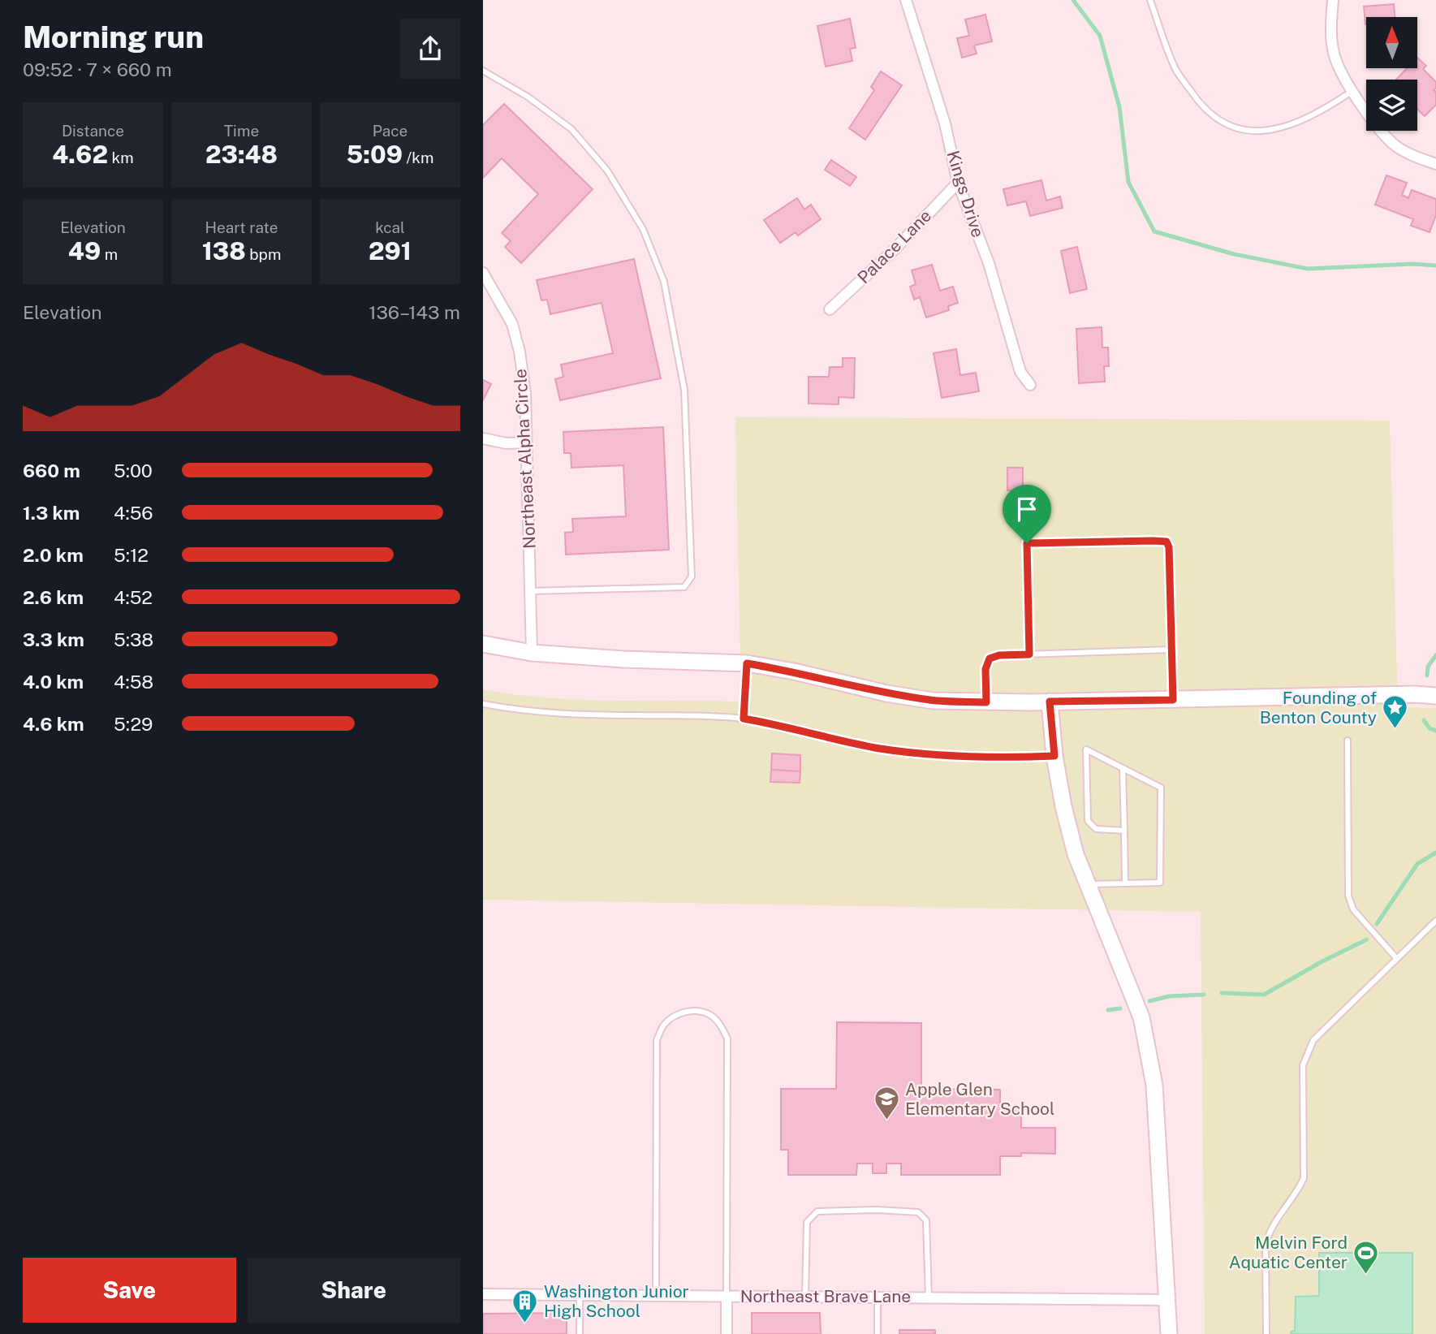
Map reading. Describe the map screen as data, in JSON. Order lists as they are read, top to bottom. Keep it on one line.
{"streets":{"street":["Kings Drive","Palace Lane","Northeast Alpha Circle","Northeast Brave Lane"]},"crossings":[["Kings Drive","Palace Lane"]],"places":{"place":["Founding of Benton County"],"school or university":["Apple Glen Elementary School"],"sports":["Melvin Ford Aquatic Center"],"building":["Washington Junior High School"]},"north":"top","page":{"heading":["Morning run","09:52 · 7 × 660 m"],"stats":[["Distance","4.62 km"],["Time","23:48"],["Pace","5:09 /km"],["Elevation","49 m"],["Heart rate","138 bpm"],["kcal","291"]],"chart":["Elevation","136–143 m"],"list":[{"name":"660 m","note":"5:00"},{"name":"1.3 km","note":"4:56"},{"name":"2.0 km","note":"5:12"},{"name":"2.6 km","note":"4:52"},{"name":"3.3 km","note":"5:38"},{"name":"4.0 km","note":"4:58"},{"name":"4.6 km","note":"5:29"}],"buttons":["Save","Share"]}}
